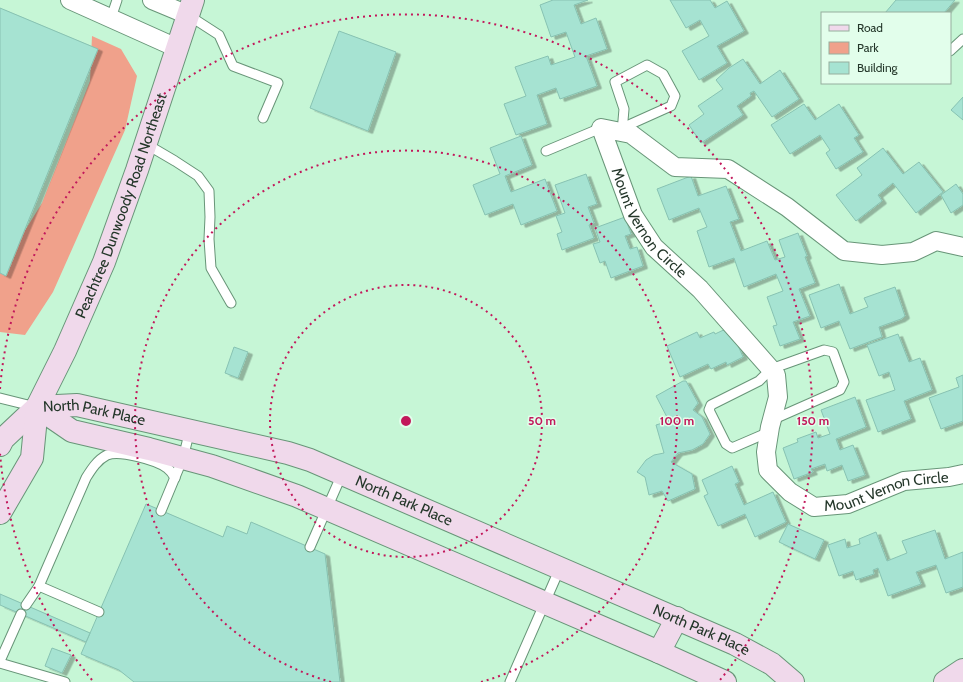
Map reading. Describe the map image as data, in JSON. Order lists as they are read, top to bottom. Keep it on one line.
{"streets":{"street":["Peachtree Dunwoody Road Northeast","Mount Vernon Circle","North Park Place"]},"crossings":[["Peachtree Dunwoody Road Northeast","North Park Place"]],"legend":["Road","Park","Building"],"rings":["50 m","100 m","150 m"]}
